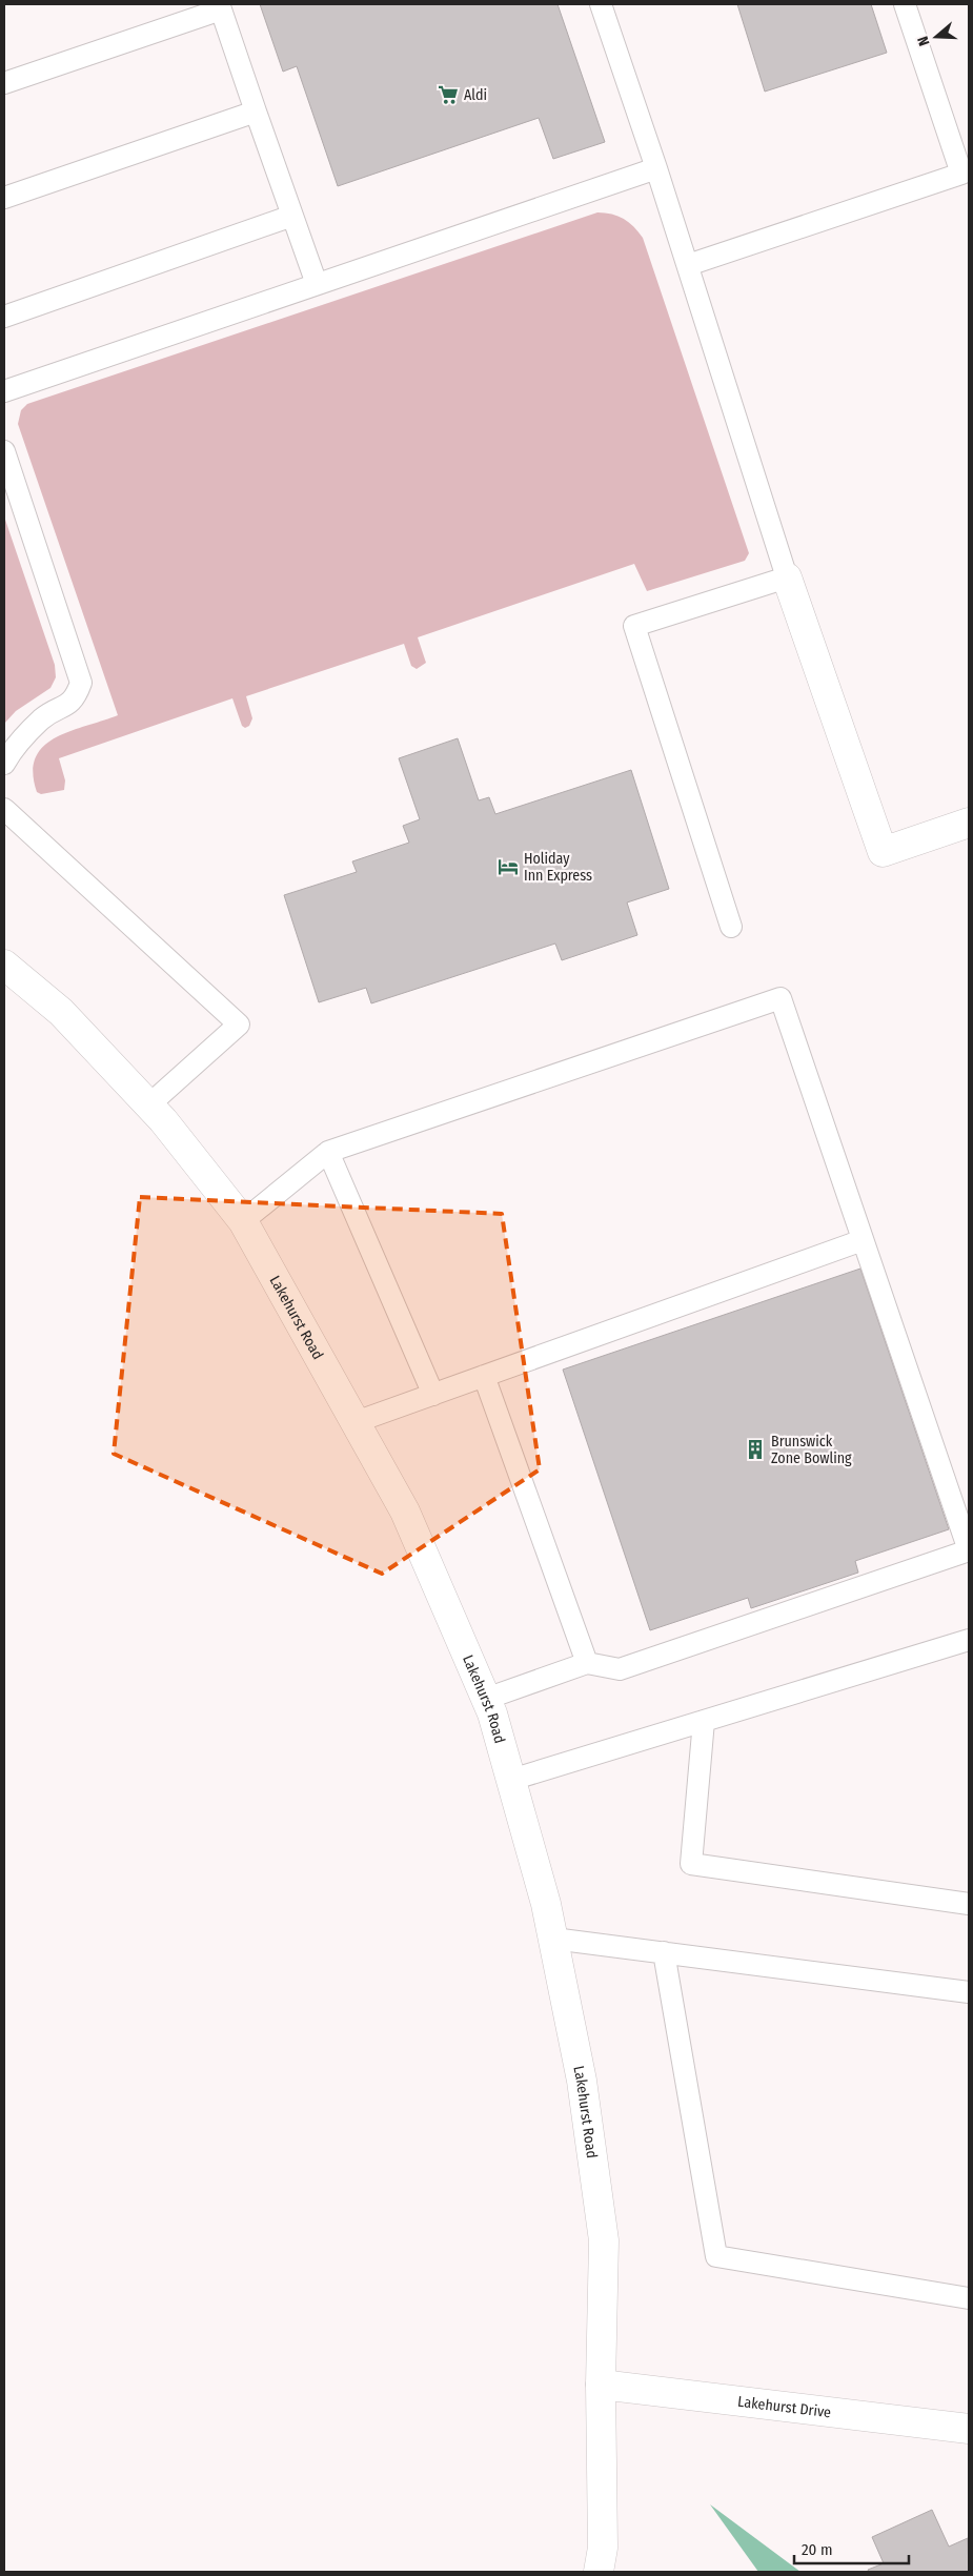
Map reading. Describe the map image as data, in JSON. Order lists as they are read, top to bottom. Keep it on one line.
{"streets":{"street":["Lakehurst Road","Lakehurst Drive"]},"crossings":[["Lakehurst Road","Lakehurst Drive"]],"places":{"supermarket":["Aldi"],"hotel":["Holiday Inn Express"],"building":["Brunswick Zone Bowling"]},"scale_bar":"20 m","north":"left"}
